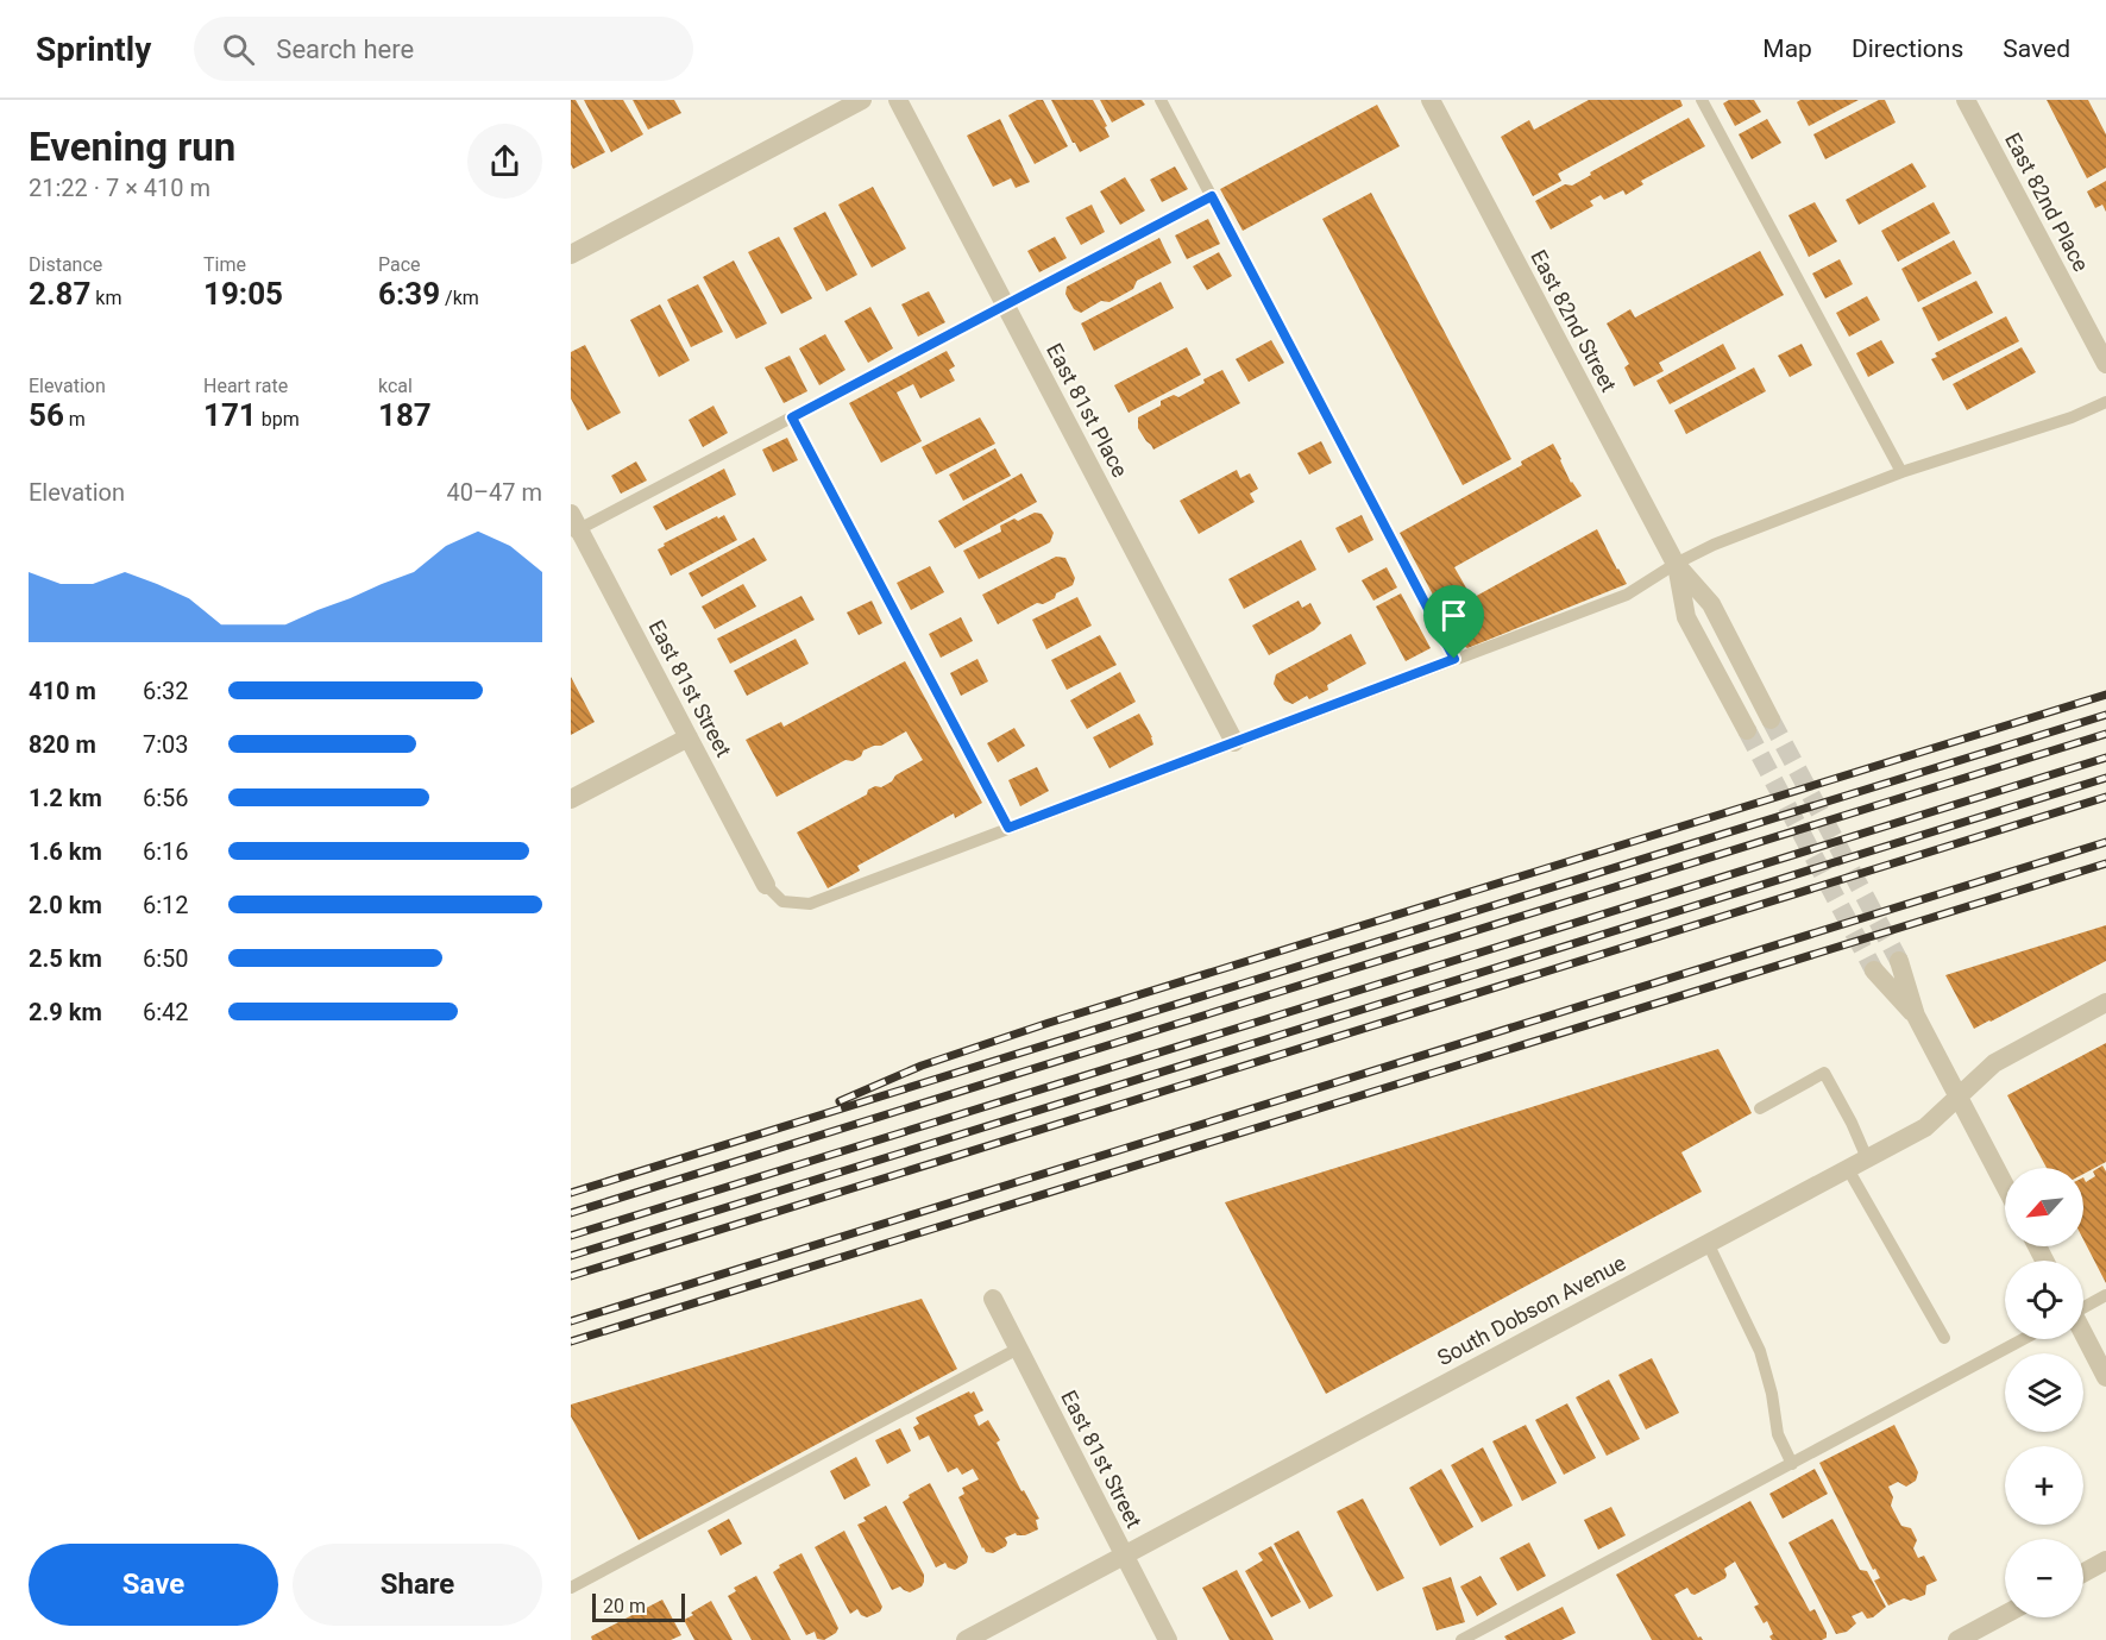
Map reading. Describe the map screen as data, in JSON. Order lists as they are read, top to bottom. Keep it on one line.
{"streets":{"street":["East 82nd Place","East 82nd Street","East 81st Place","East 81st Street","South Dobson Avenue"]},"crossings":[["East 81st Street","South Dobson Avenue"]],"scale_bar":"20 m","north":"bottom left","page":{"header":"Sprintly","search":"Search here","nav":["Map","Directions","Saved"],"heading":["Evening run","21:22 · 7 × 410 m"],"stats":[["Distance","2.87 km"],["Time","19:05"],["Pace","6:39 /km"],["Elevation","56 m"],["Heart rate","171 bpm"],["kcal","187"]],"chart":["Elevation","40–47 m"],"list":[{"name":"410 m","note":"6:32"},{"name":"820 m","note":"7:03"},{"name":"1.2 km","note":"6:56"},{"name":"1.6 km","note":"6:16"},{"name":"2.0 km","note":"6:12"},{"name":"2.5 km","note":"6:50"},{"name":"2.9 km","note":"6:42"}],"map_buttons":["+","−"],"buttons":["Save","Share"],"scale":"20 m"}}
